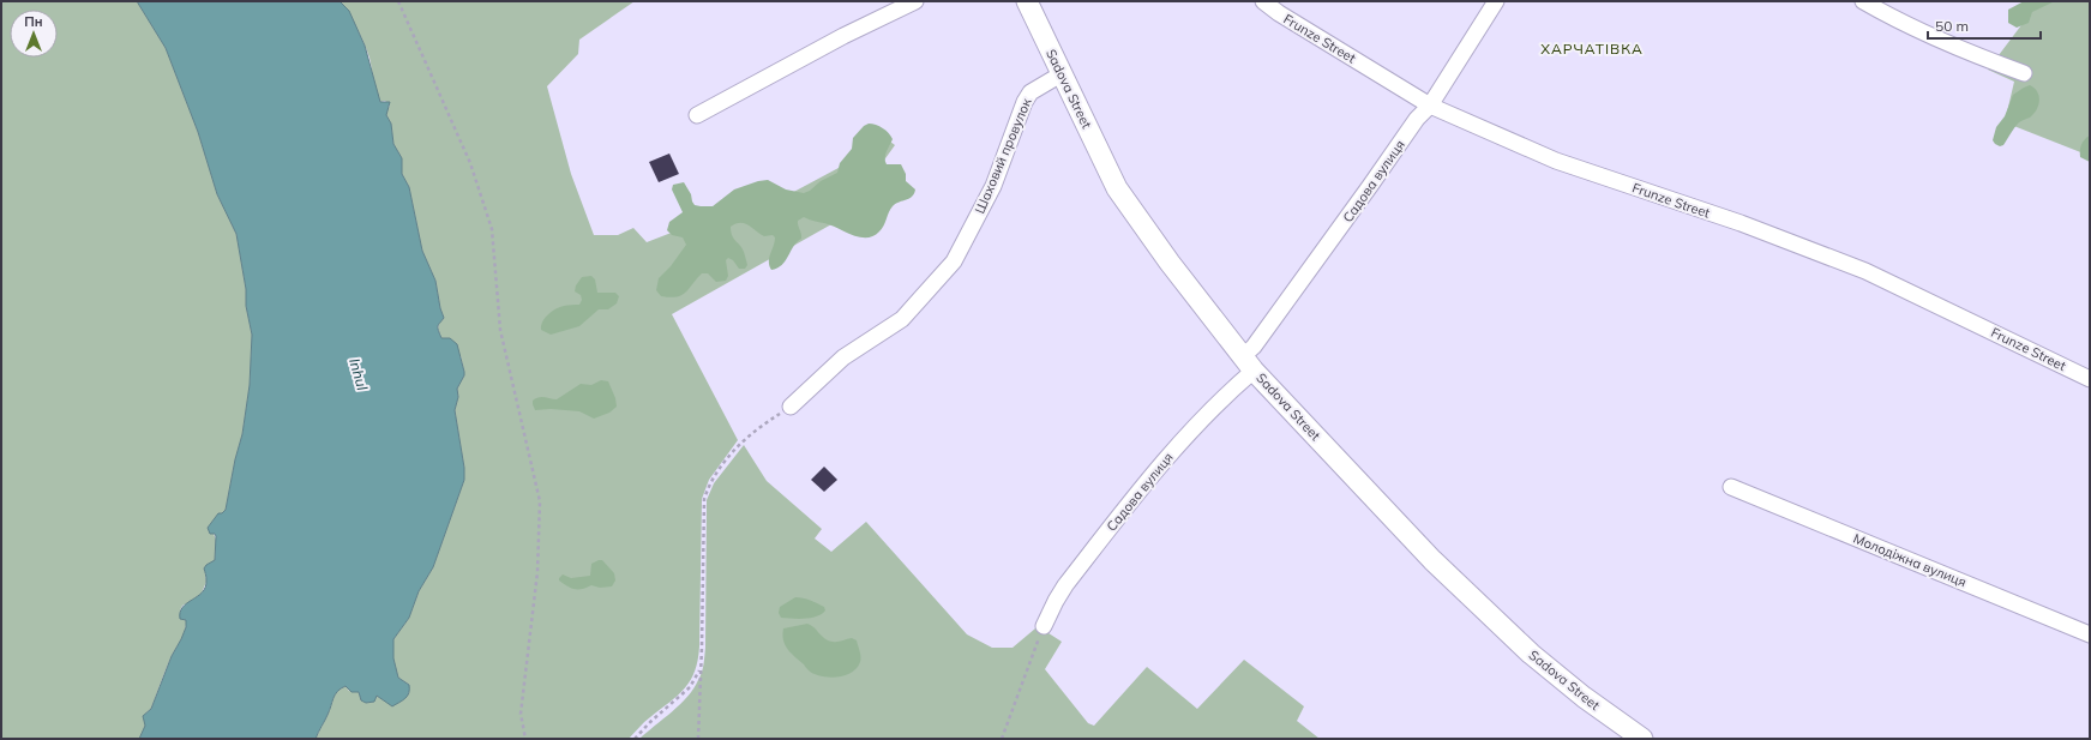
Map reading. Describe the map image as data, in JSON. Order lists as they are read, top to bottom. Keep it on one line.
{"streets":{"street":["Frunze Street","Sadova Street","Шаховий провулок","Садова вулиця","Молодіжна вулиця"]},"crossings":[["Frunze Street","Садова вулиця"],["Sadova Street","Шаховий провулок"],["Sadova Street","Садова вулиця"]],"districts":["ХАРЧАТІВКА"],"water":["Inhul"],"scale_bar":"50 m","north":"top"}
